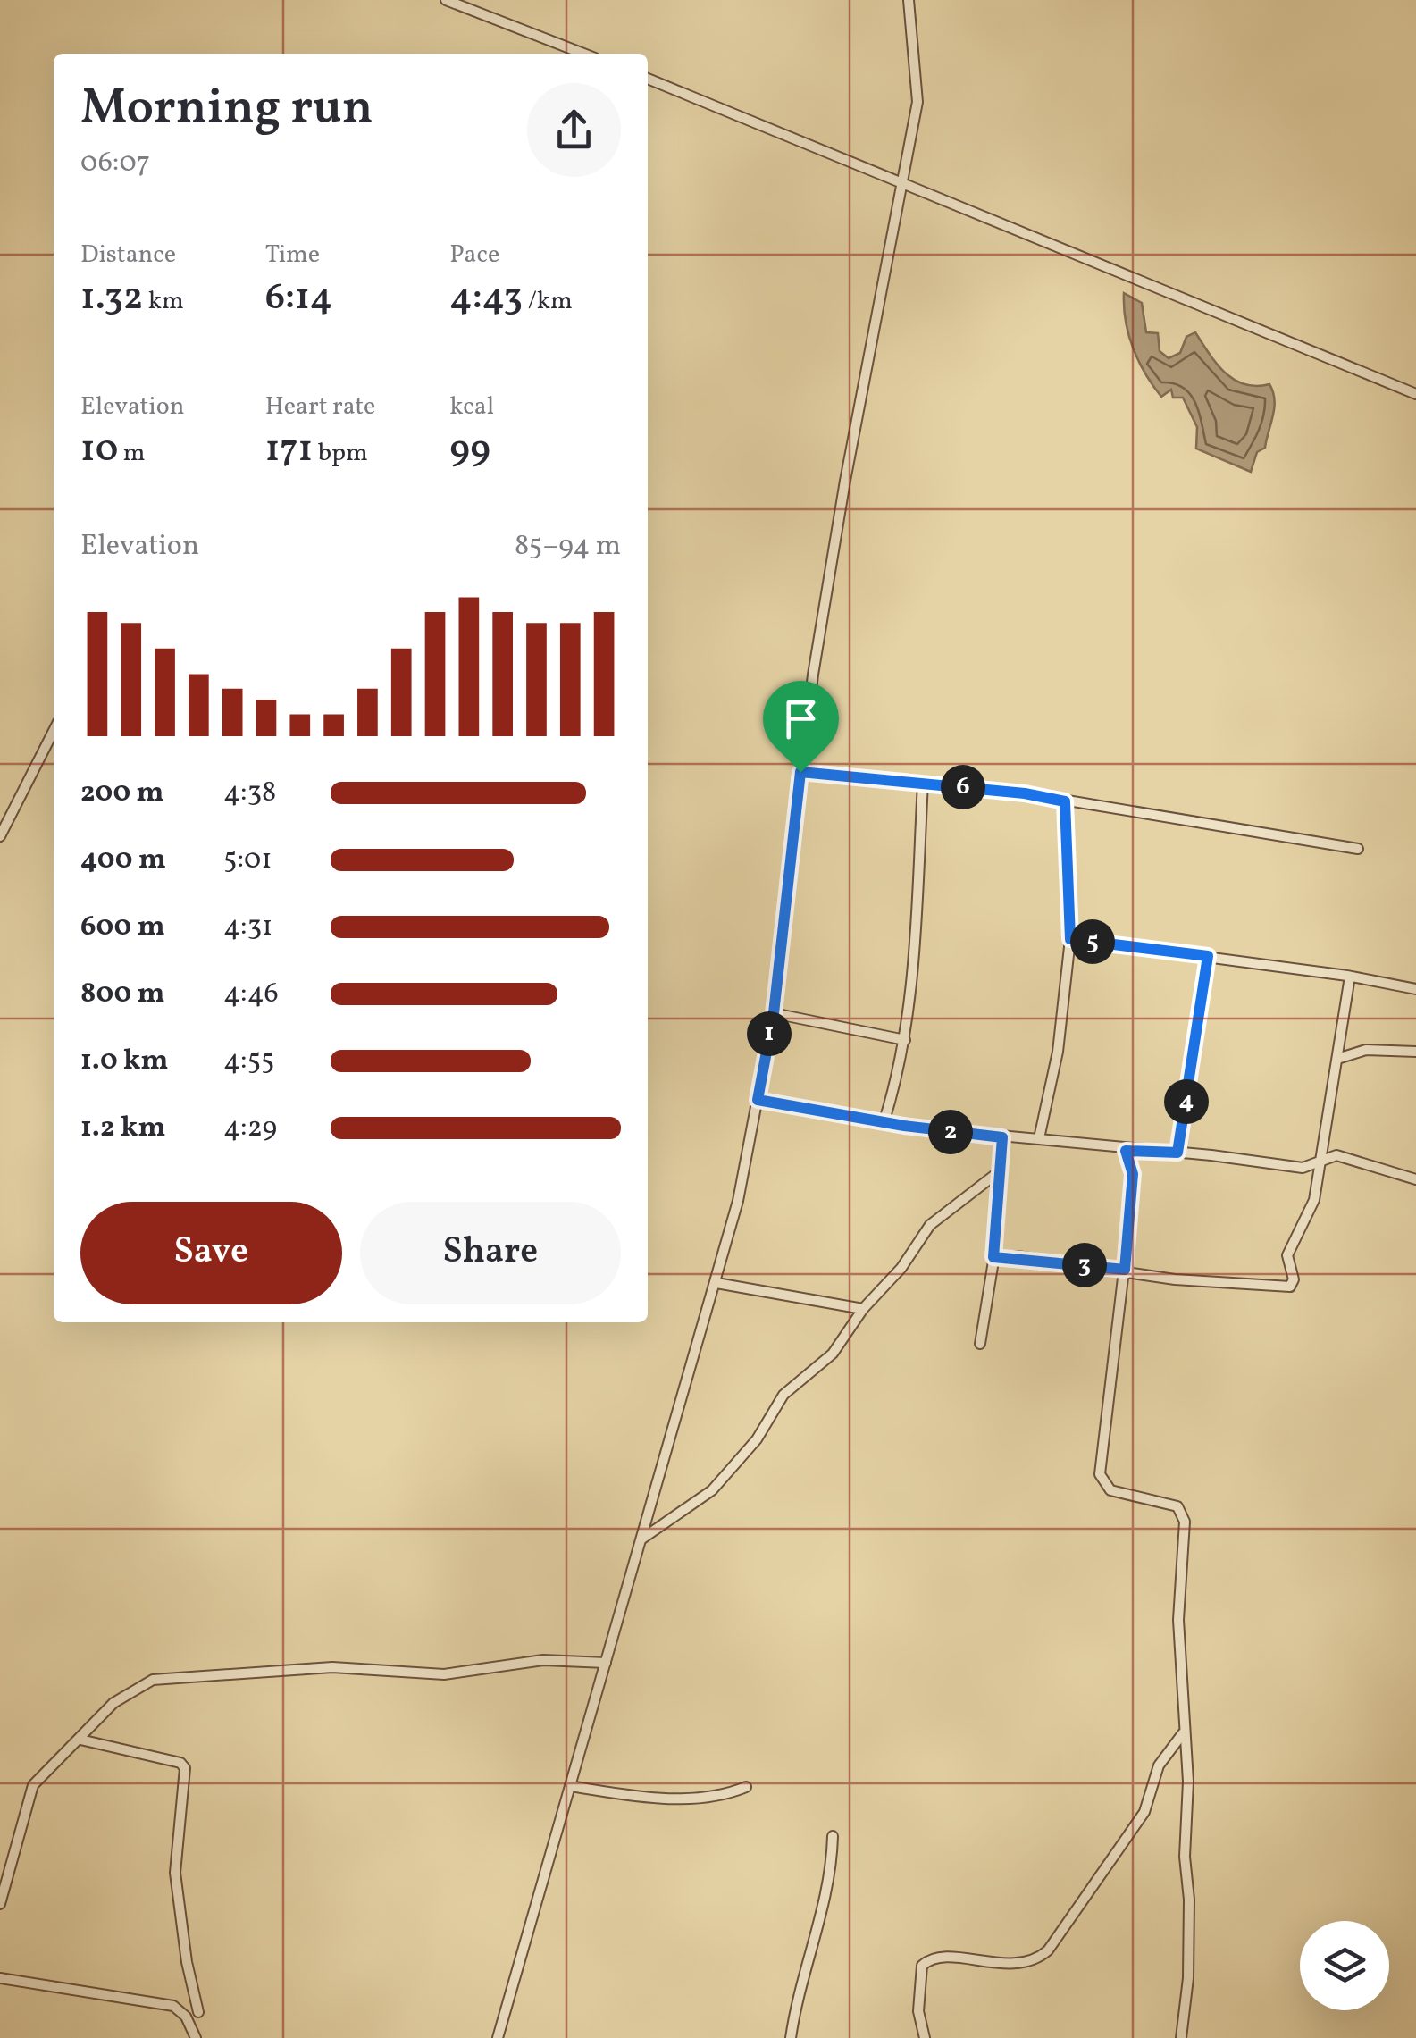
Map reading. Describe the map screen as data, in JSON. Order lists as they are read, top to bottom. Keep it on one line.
{"page":{"heading":["Morning run","06:07"],"stats":[["Distance","1.32 km"],["Time","6:14"],["Pace","4:43 /km"],["Elevation","10 m"],["Heart rate","171 bpm"],["kcal","99"]],"chart":["Elevation","85–94 m"],"list":[{"name":"200 m","note":"4:38"},{"name":"400 m","note":"5:01"},{"name":"600 m","note":"4:31"},{"name":"800 m","note":"4:46"},{"name":"1.0 km","note":"4:55"},{"name":"1.2 km","note":"4:29"}],"pins":["6","5","1","4","2","3"],"buttons":["Save","Share"]}}
